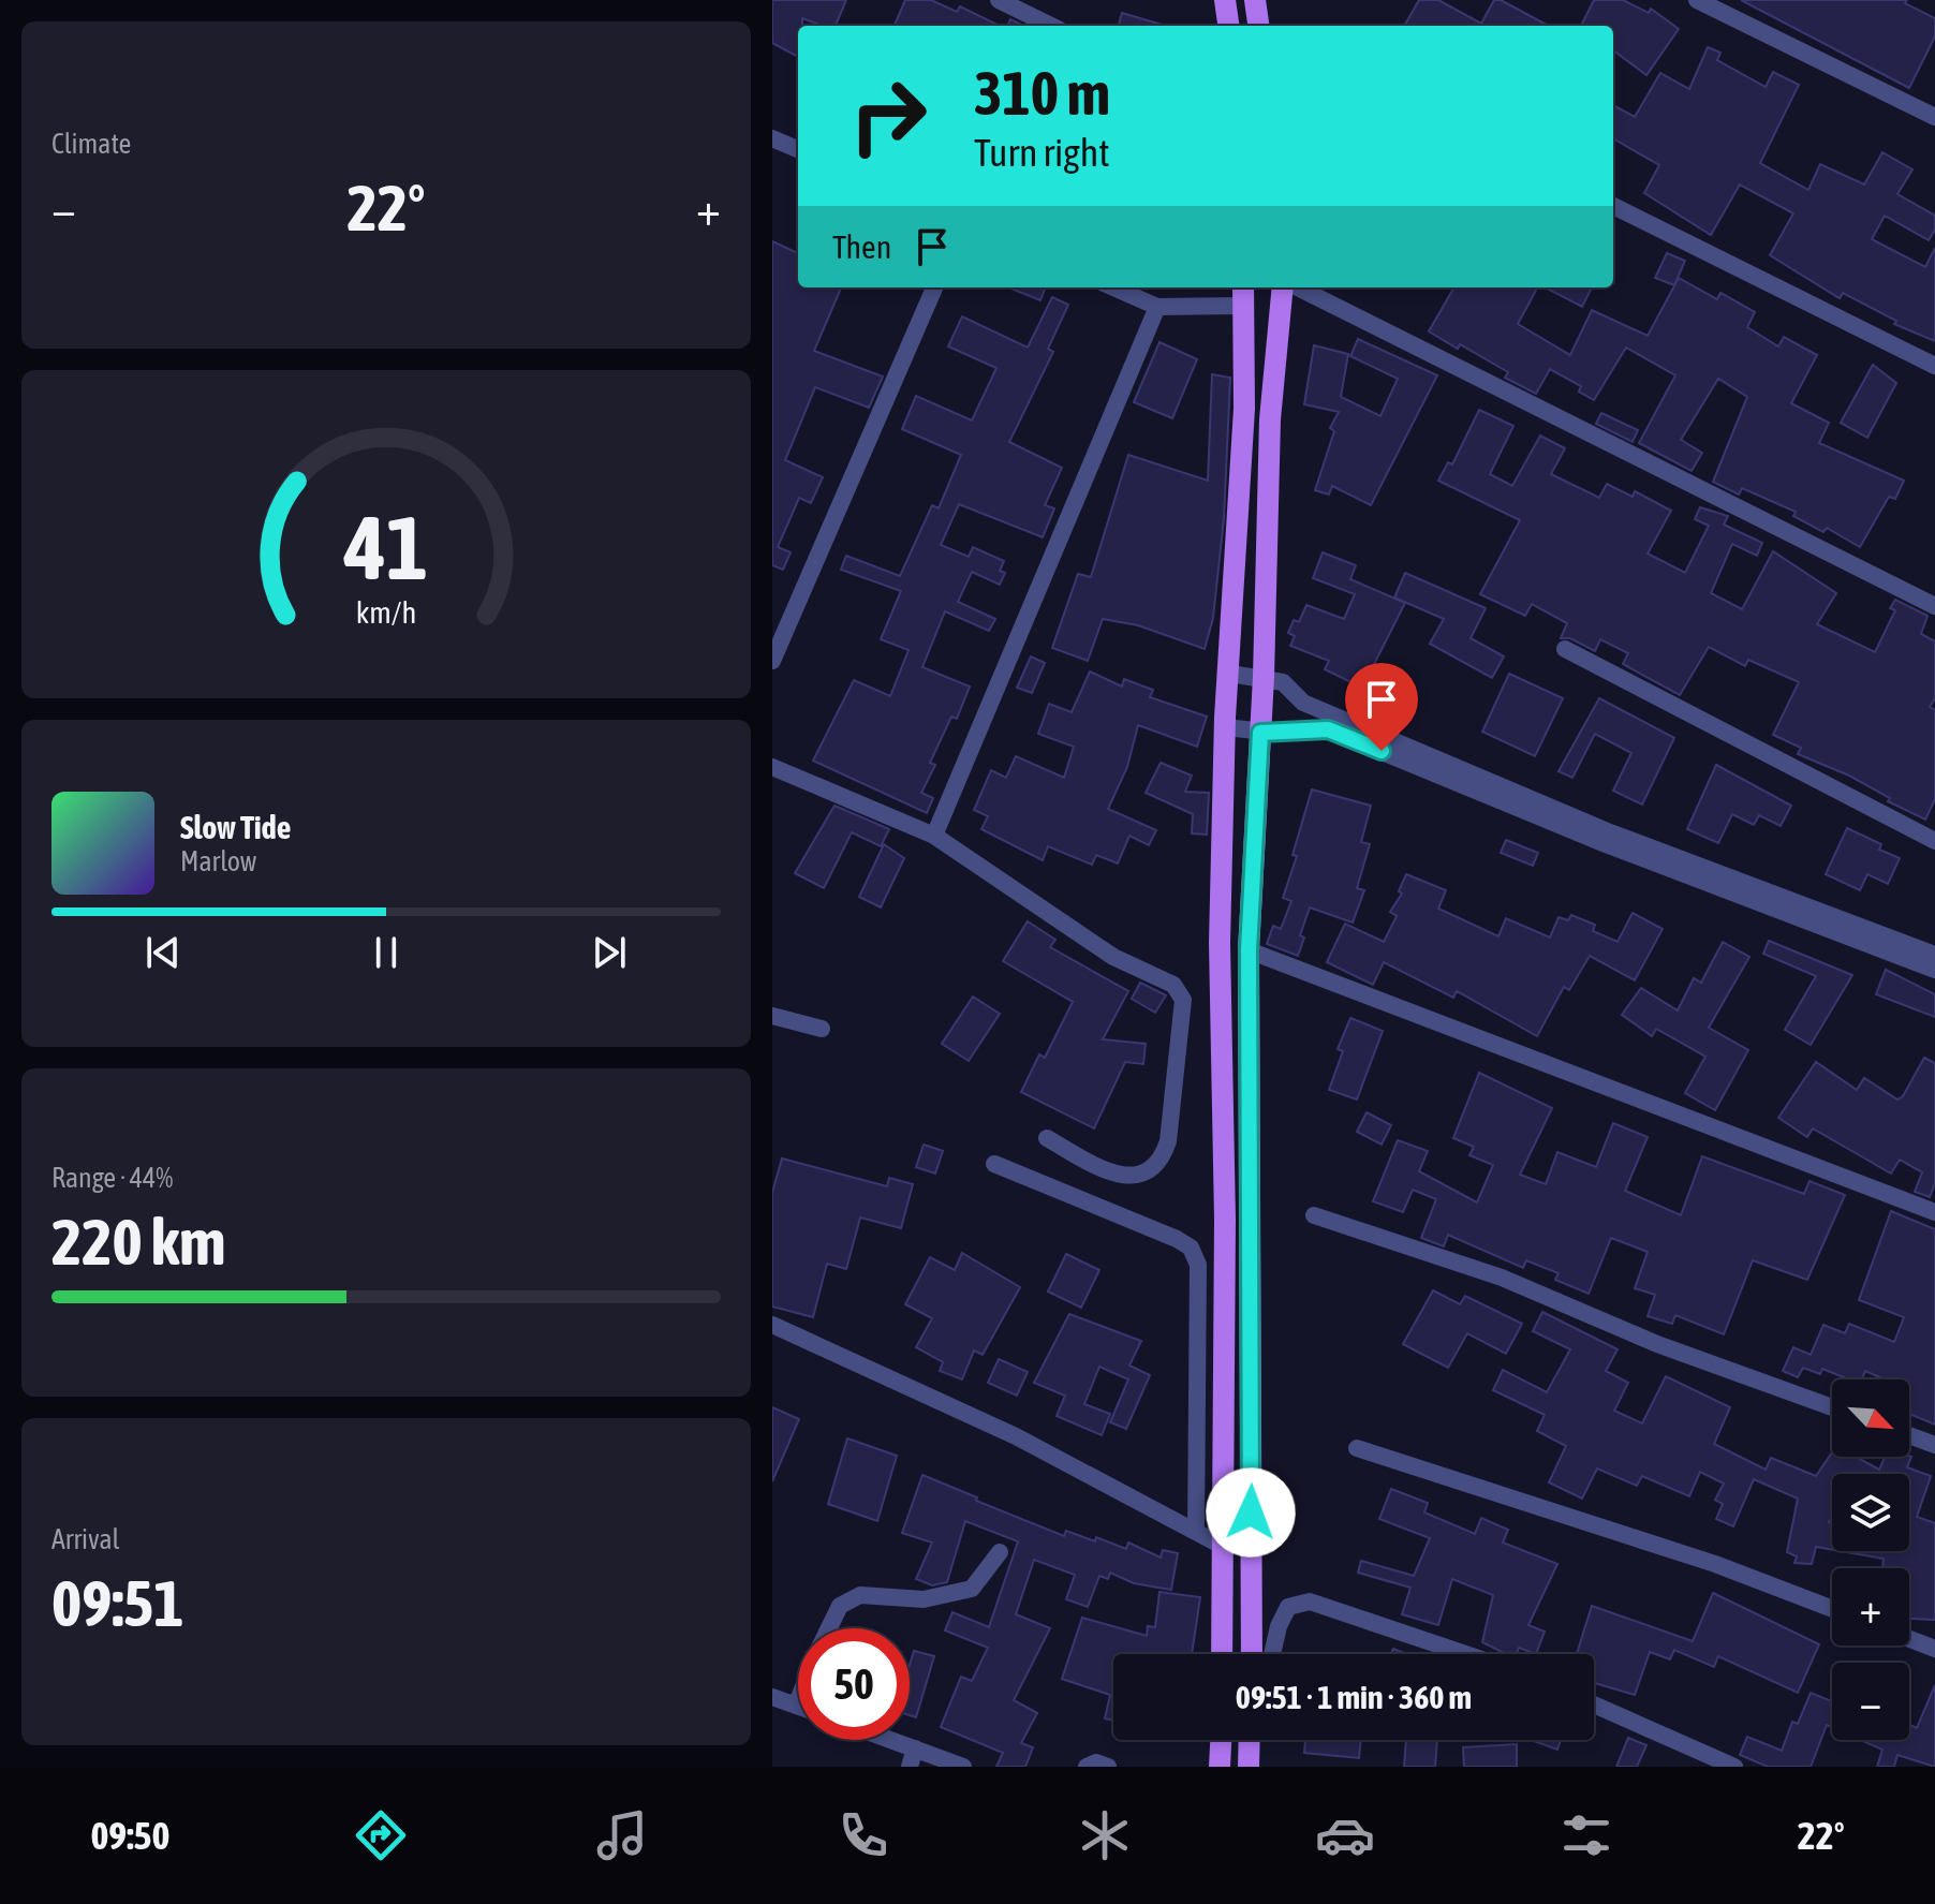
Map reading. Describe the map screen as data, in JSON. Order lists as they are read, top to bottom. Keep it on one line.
{"north":"bottom right","page":{"tile":["Climate",["Range · 44%","220 km"],["Arrival","09:51"]],"turn":["310 m","Turn right"],"heat":["−","22°","+"],"then":"Then","song":["Slow Tide","Marlow"],"map_buttons":["+","−"],"limit":"50","trip":"09:51 · 1 min · 360 m","tabs":["09:50","22°"],"gauge":["41","km/h"]}}
